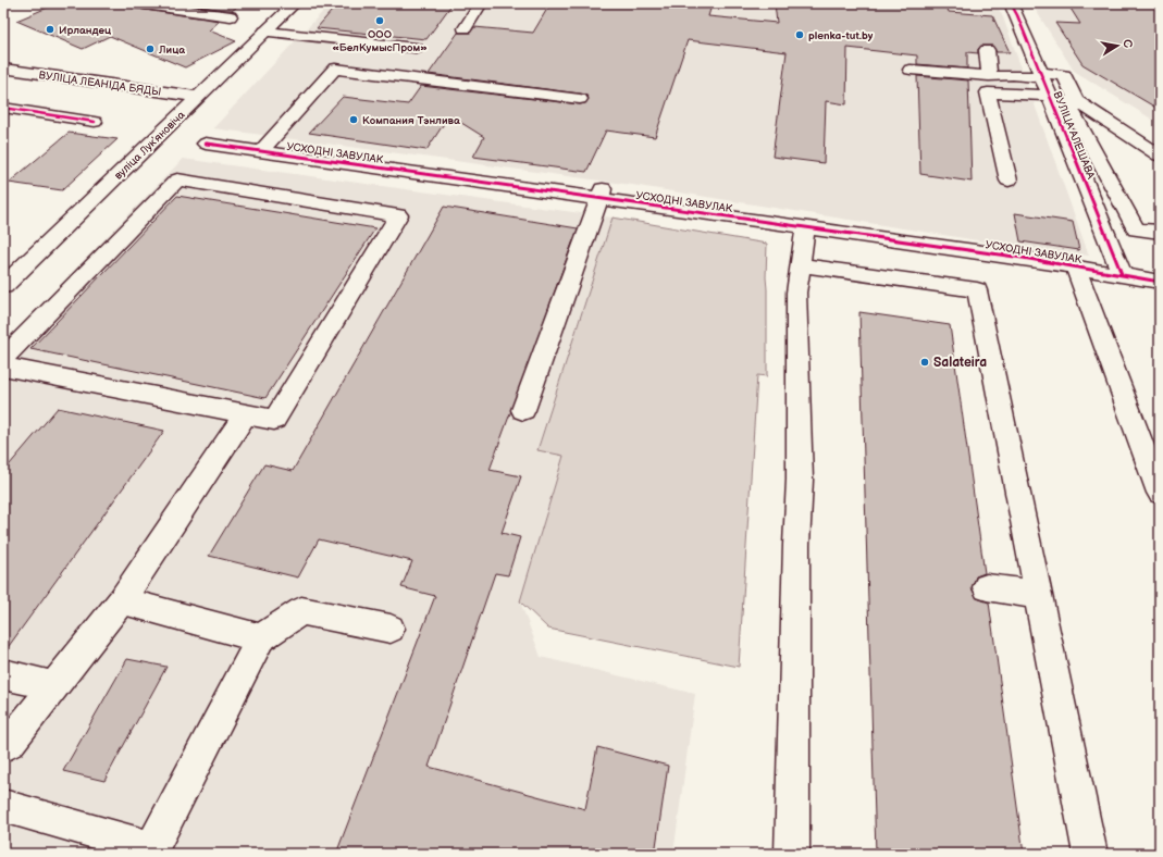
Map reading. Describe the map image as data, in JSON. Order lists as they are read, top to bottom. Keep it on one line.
{"streets":{"street":["ВУЛІЦА ЛЕАНІДА БЯДЫ","ВУЛІЦА АЛЕШАВА","вуліца Лукʼяновіча","УСХОДНІ ЗАВУЛАК"]},"crossings":[["ВУЛІЦА ЛЕАНІДА БЯДЫ","вуліца Лукʼяновіча"],["ВУЛІЦА АЛЕШАВА","УСХОДНІ ЗАВУЛАК"]],"places":["ООО «БелКумысПром»","Ирландец","plenka-tut.by","Лица","Компания Тэнлива","Salateira"],"north":"right"}
